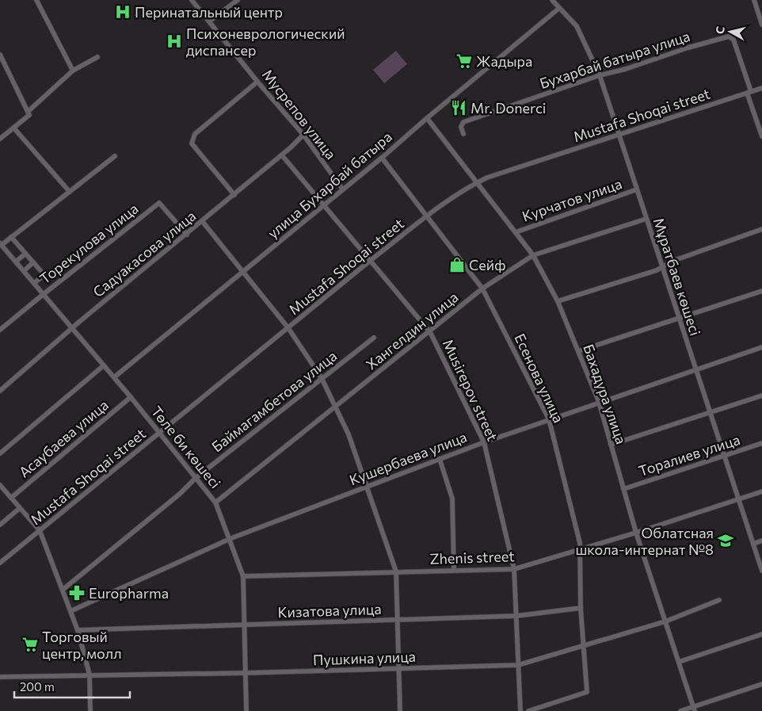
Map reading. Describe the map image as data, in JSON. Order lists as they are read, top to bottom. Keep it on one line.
{"streets":{"street":["Бухарбай батыра улица","Мусрепов улица","Mustafa Shoqai street","улица Бухарбай батыра","Курчатов улица","Торекулова улица","Садуакасова улица","Мұратбаев көшесі","Хангелдин улица","Есенова улица","Musirepov street","Бахадура улица","Баймагамбетова улица","Асаубаева улица","Төле би көшесі","Торалиев улица","Кушербаева улица","Zhenis street","Кизатова улица","Пушкина улица"]},"crossings":[["Бухарбай батыра улица","Mustafa Shoqai street"],["Бухарбай батыра улица","Мұратбаев көшесі"],["Мусрепов улица","улица Бухарбай батыра"],["Мусрепов улица","Садуакасова улица"],["Mustafa Shoqai street","Мұратбаев көшесі"],["Mustafa Shoqai street","Есенова улица"],["Mustafa Shoqai street","Musirepov street"],["Mustafa Shoqai street","Бахадура улица"],["Mustafa Shoqai street","Төле би көшесі"],["улица Бухарбай батыра","Мұратбаев көшесі"],["улица Бухарбай батыра","Есенова улица"],["улица Бухарбай батыра","Musirepov street"],["улица Бухарбай батыра","Бахадура улица"],["улица Бухарбай батыра","Төле би көшесі"],["Курчатов улица","Мұратбаев көшесі"],["Курчатов улица","Бахадура улица"],["Торекулова улица","Садуакасова улица"],["Торекулова улица","Төле би көшесі"],["Садуакасова улица","Musirepov street"],["Садуакасова улица","Төле би көшесі"],["Мұратбаев көшесі","Хангелдин улица"],["Мұратбаев көшесі","Торалиев улица"],["Мұратбаев көшесі","Кушербаева улица"],["Мұратбаев көшесі","Zhenis street"],["Хангелдин улица","Есенова улица"],["Хангелдин улица","Musirepov street"],["Хангелдин улица","Бахадура улица"],["Хангелдин улица","Төле би көшесі"],["Есенова улица","Кушербаева улица"],["Есенова улица","Zhenis street"],["Есенова улица","Кизатова улица"],["Есенова улица","Пушкина улица"],["Musirepov street","Кушербаева улица"],["Musirepov street","Zhenis street"],["Musirepov street","Кизатова улица"],["Musirepov street","Пушкина улица"],["Бахадура улица","Торалиев улица"],["Бахадура улица","Кушербаева улица"],["Бахадура улица","Zhenis street"],["Бахадура улица","Пушкина улица"],["Баймагамбетова улица","Төле би көшесі"],["Асаубаева улица","Төле би көшесі"],["Төле би көшесі","Кушербаева улица"],["Төле би көшесі","Zhenis street"],["Төле би көшесі","Кизатова улица"],["Төле би көшесі","Пушкина улица"]],"places":{"hospital":["Перинатальный центр","Психоневрологический диспансер"],"supermarket":["Жадыра","Торговый центр, молл"],"restaurant":["Mr. Donerci"],"shop":["Сейф"],"school or university":["Облатсная школа-интернат №8"],"pharmacy":["Europharma"]},"scale_bar":"200 m","north":"left"}
